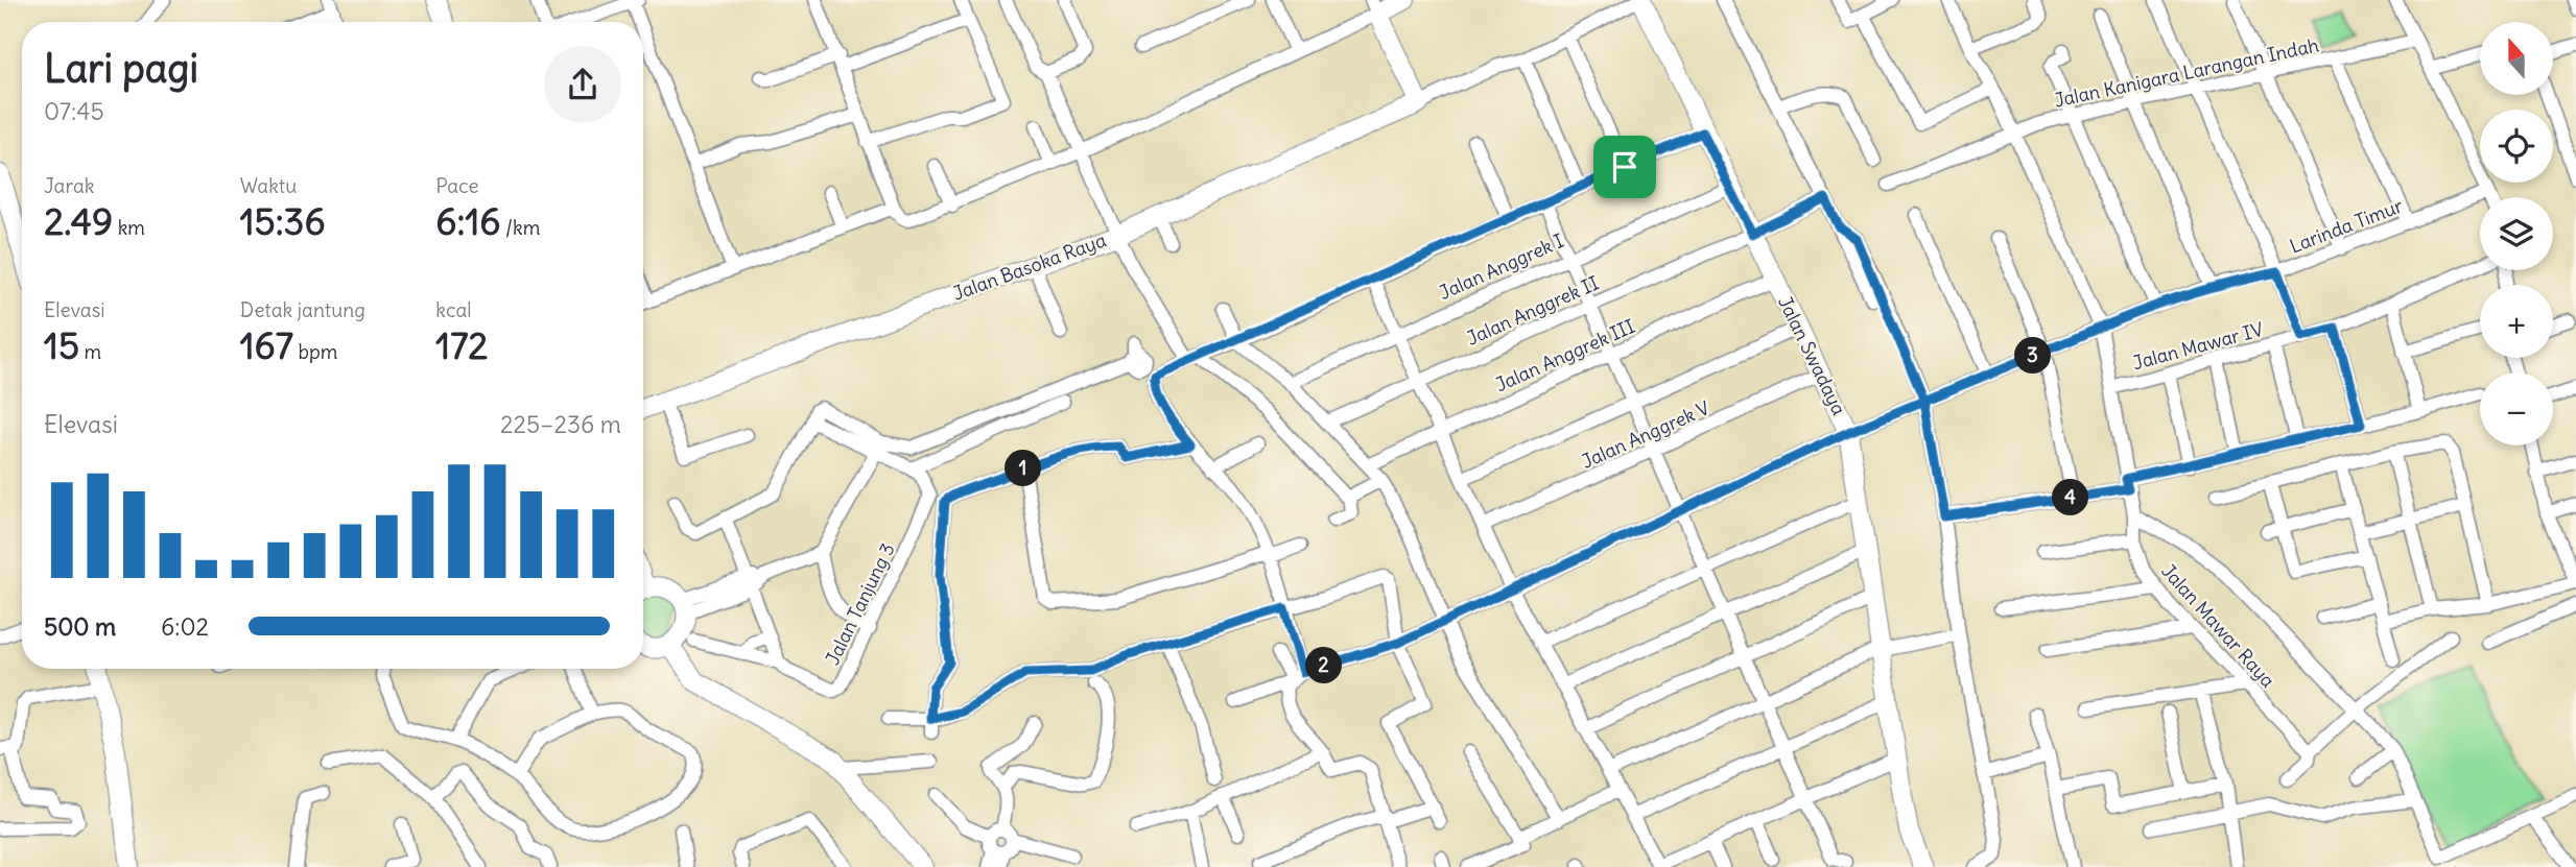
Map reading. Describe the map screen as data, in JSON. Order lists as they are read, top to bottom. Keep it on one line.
{"streets":{"street":["Jalan Kanigara Larangan Indah","Larinda Timur","Jalan Basoka Raya","Jalan Anggrek I","Jalan Anggrek II","Jalan Mawar IV","Jalan Anggrek III","Jalan Swadaya","Jalan Anggrek V","Jalan Tanjung 3","Jalan Mawar Raya"]},"crossings":[["Jalan Kanigara Larangan Indah","Jalan Mawar Raya"],["Larinda Timur","Jalan Swadaya"],["Larinda Timur","Jalan Mawar Raya"],["Jalan Anggrek I","Jalan Swadaya"],["Jalan Anggrek II","Jalan Swadaya"],["Jalan Mawar IV","Jalan Mawar Raya"],["Jalan Anggrek III","Jalan Swadaya"],["Jalan Swadaya","Jalan Anggrek V"]],"north":"top","page":{"map_buttons":["+","−"],"heading":["Lari pagi","07:45"],"stats":[["Jarak","2.49 km"],["Waktu","15:36"],["Pace","6:16 /km"],["Elevasi","15 m"],["Detak jantung","167 bpm"],["kcal","172"]],"pins":["3","1","4","2"],"chart":["Elevasi","225–236 m"],"list":[{"name":"500 m","note":"6:02"}]}}
